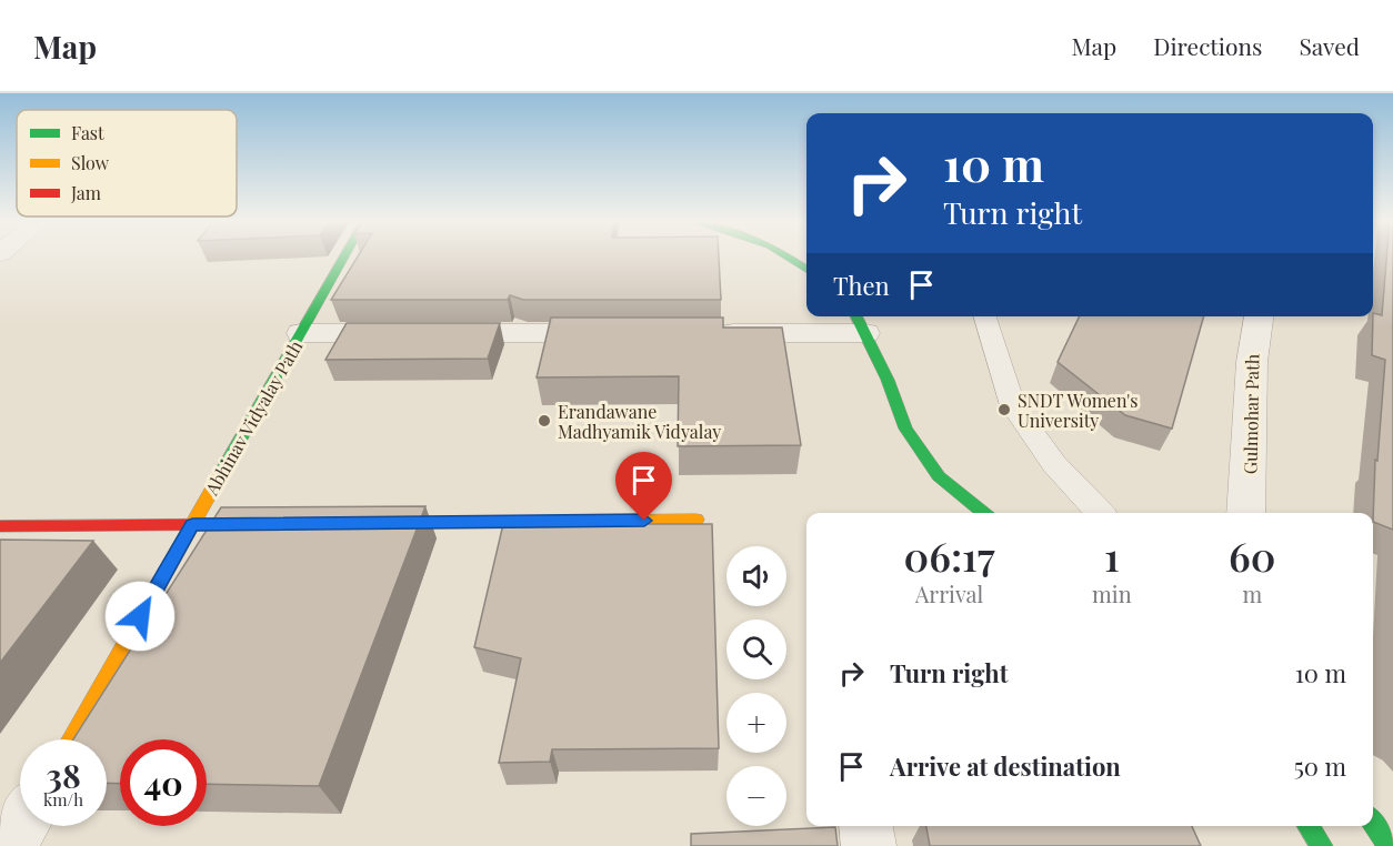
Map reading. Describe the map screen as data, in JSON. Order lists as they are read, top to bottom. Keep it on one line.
{"streets":{"street":["Gulmohar Path","Abhinav Vidyalay Path"]},"places":["SNDT Women's University","Erandawane Madhyamik Vidyalay"],"legend":["Fast","Slow","Jam"],"page":{"header":"Map","nav":["Map","Directions","Saved"],"turn":["10 m","Turn right"],"then":"Then","eta":["06:17","Arrival","1","min","60","m"],"map_buttons":["+","−"],"list":[{"name":"Turn right","value":"10 m"},{"name":"Arrive at destination","value":"50 m"}],"speed":"38 km/h","limit":"40"}}
